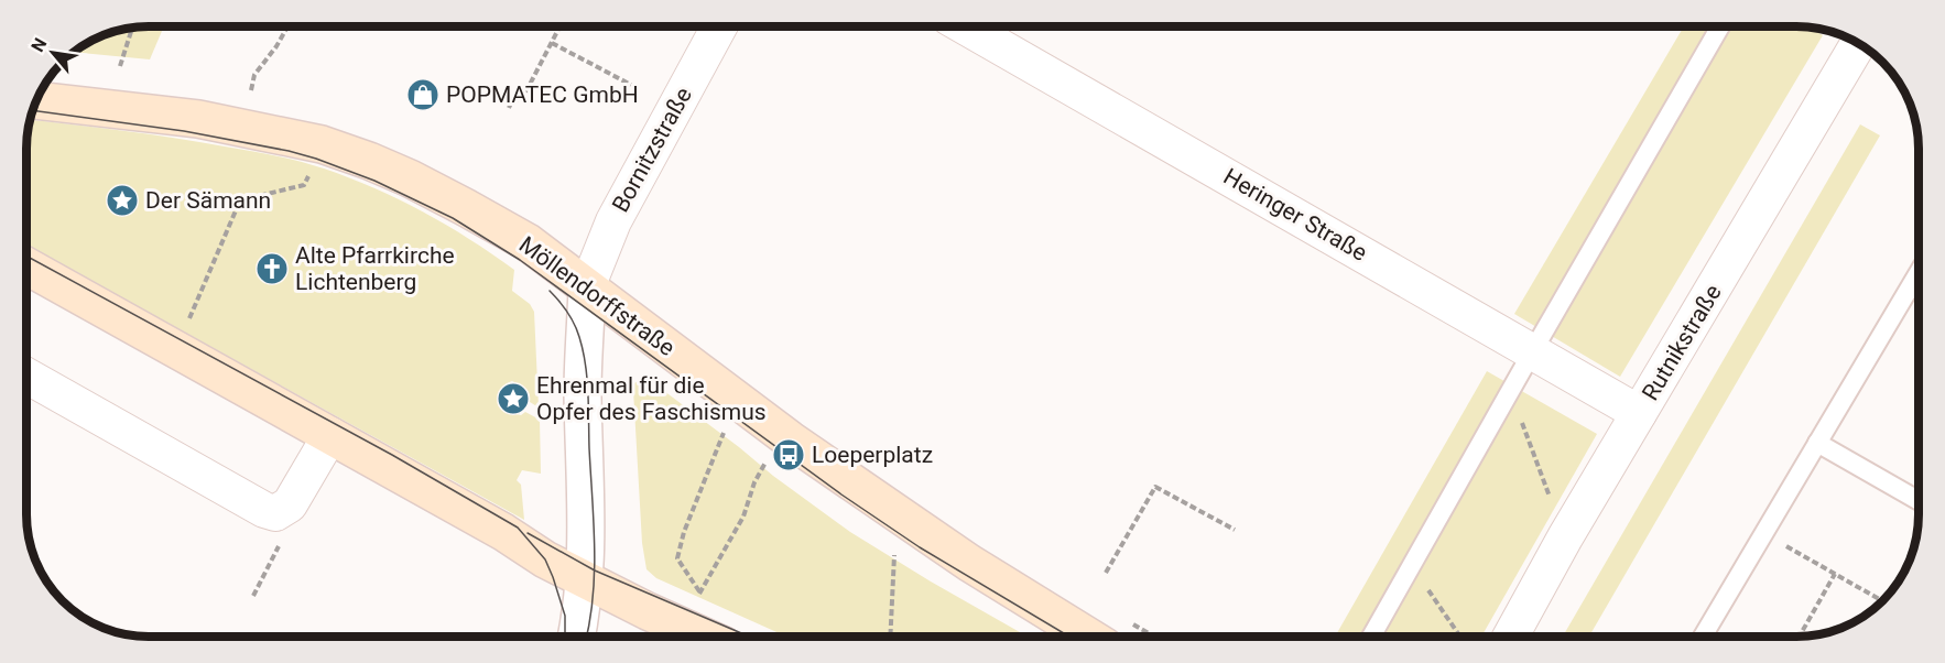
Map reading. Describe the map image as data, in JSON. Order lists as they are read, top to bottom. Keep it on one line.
{"streets":{"main road":["Möllendorffstraße"],"street":["Bornitzstraße","Heringer Straße","Rutnikstraße"]},"crossings":[["Bornitzstraße","Möllendorffstraße"],["Heringer Straße","Rutnikstraße"]],"places":{"shop":["POPMATEC GmbH"],"place":["Der Sämann","Ehrenmal für die Opfer des Faschismus"],"church":["Alte Pfarrkirche Lichtenberg"],"bus stop":["Loeperplatz"]},"north":"top left"}
